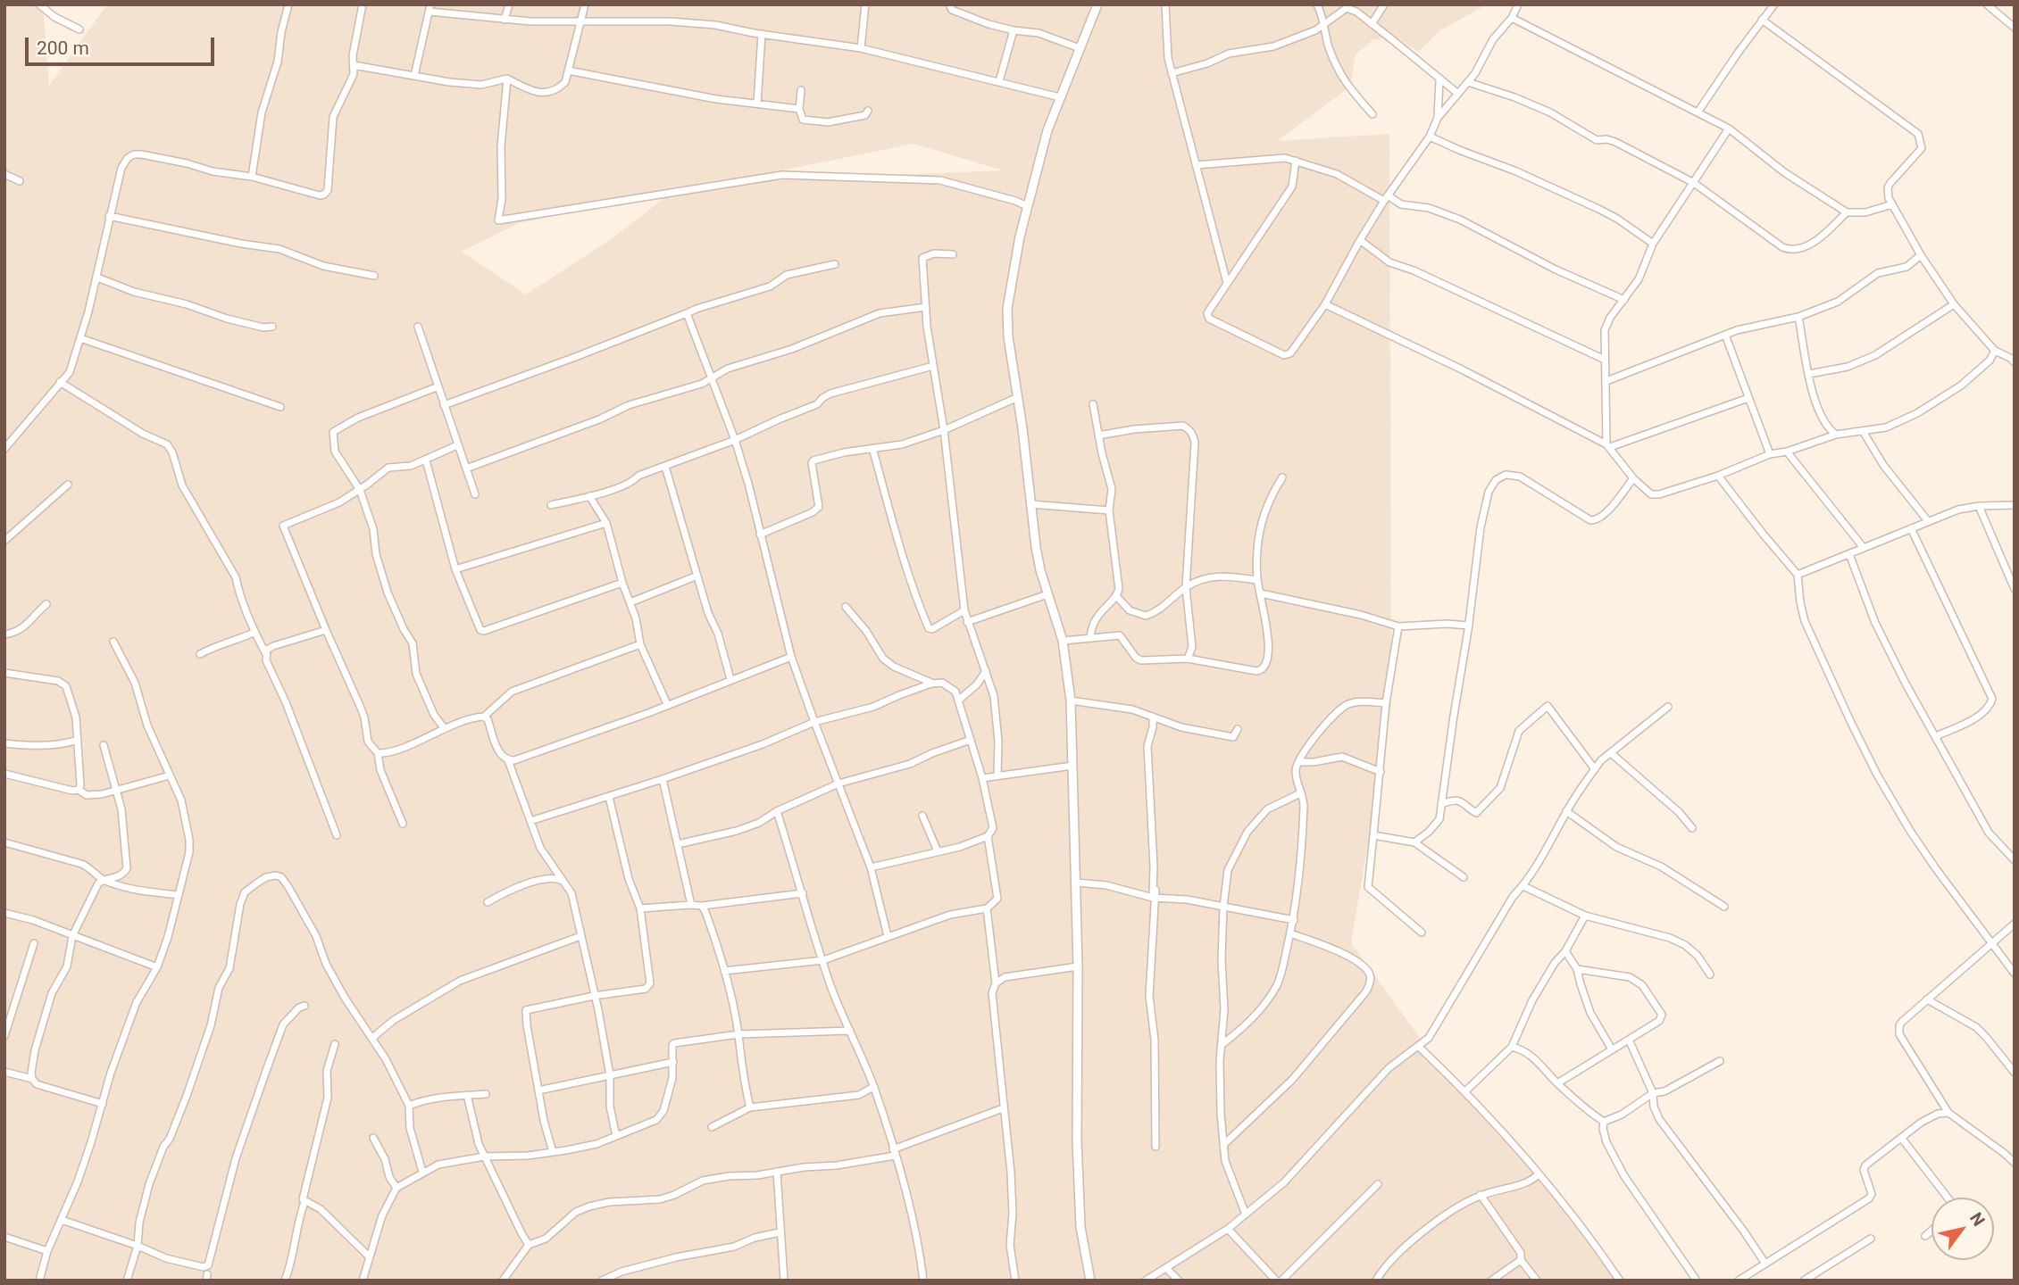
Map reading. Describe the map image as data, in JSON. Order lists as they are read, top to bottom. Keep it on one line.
{"scale_bar":"200 m","north":"top right"}
